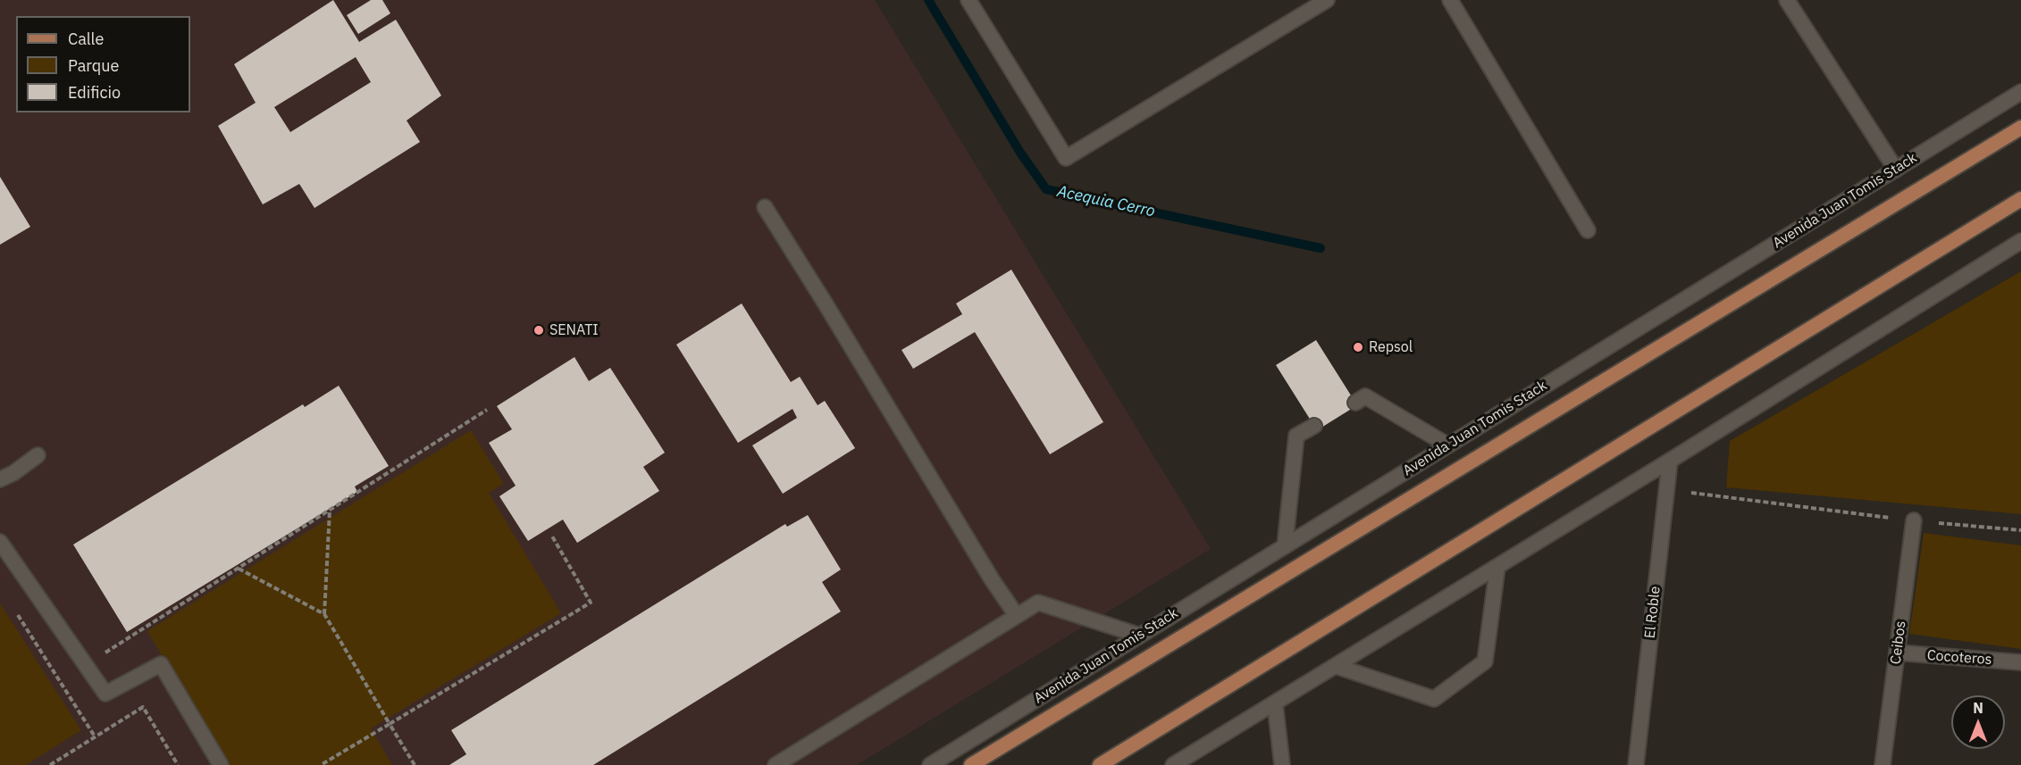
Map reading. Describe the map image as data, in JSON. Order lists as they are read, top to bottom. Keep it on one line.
{"streets":{"main road":["Avenida Juan Tomis Stack"],"street":["El Roble","Ceibos","Cocoteros"]},"crossings":[["Ceibos","Cocoteros"]],"water":["Acequia Cerro"],"places":["SENATI","Repsol"],"legend":["Calle","Parque","Edificio"],"north":"top"}
